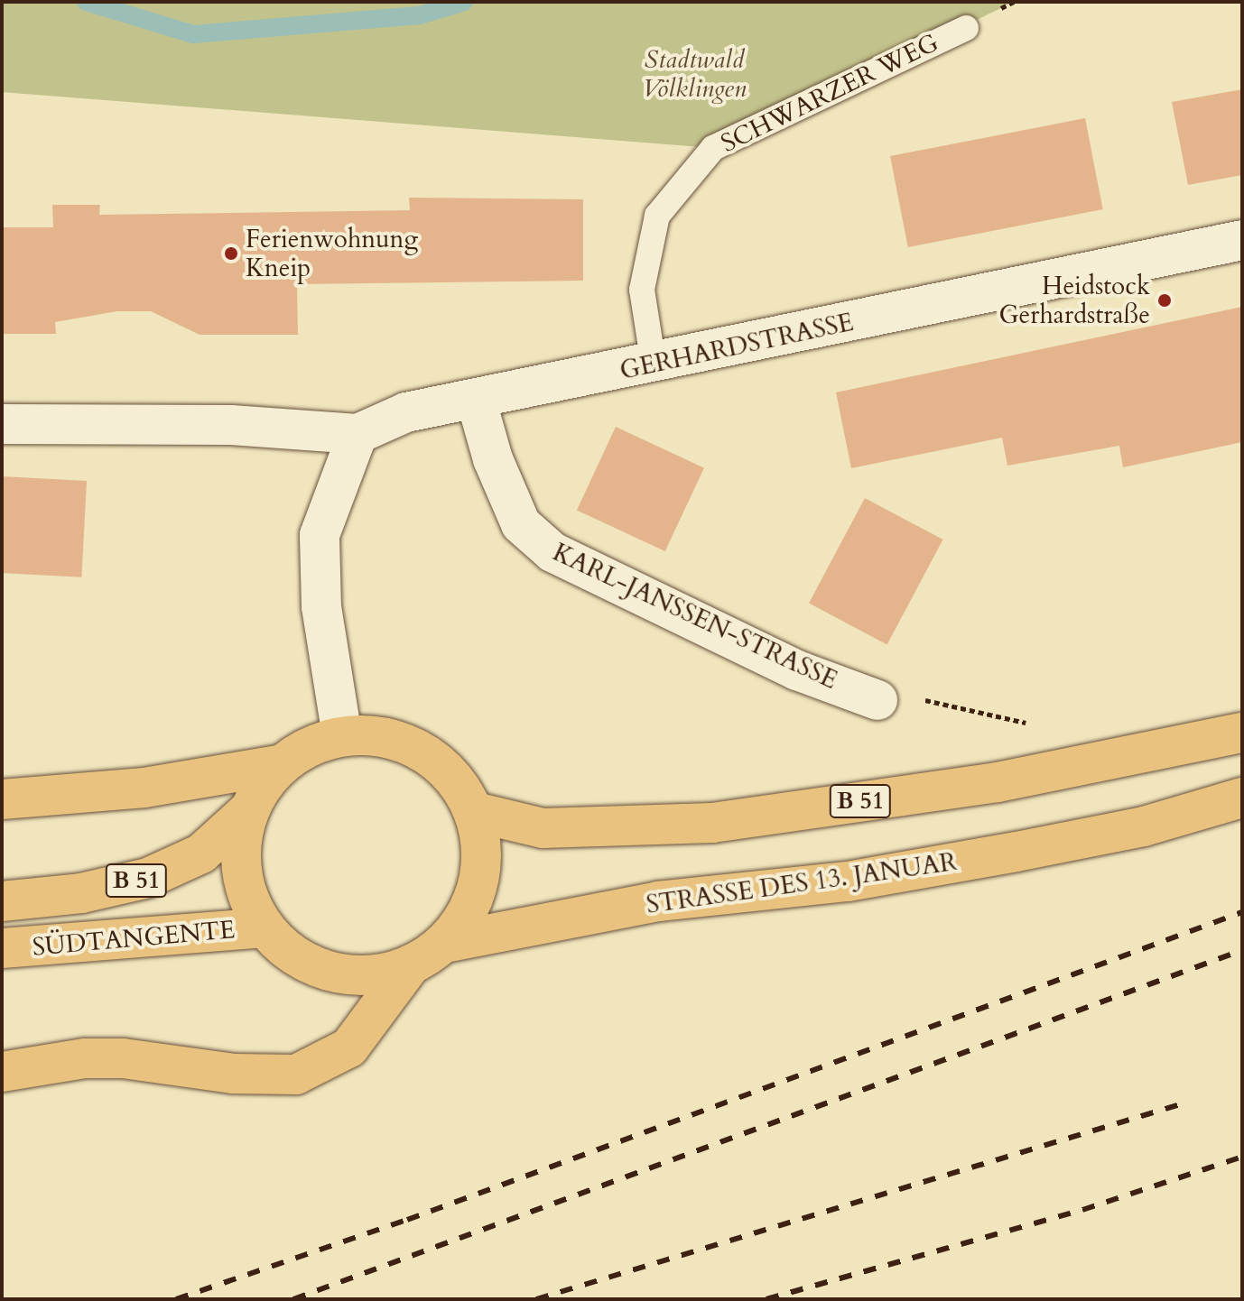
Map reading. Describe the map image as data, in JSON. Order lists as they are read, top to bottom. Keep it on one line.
{"streets":{"main road":["B 51","STRASSE DES 13. JANUAR","SÜDTANGENTE"],"street":["GERHARDSTRASSE","KARL-JANSSEN-STRASSE"],"lane":["SCHWARZER WEG"]},"crossings":[["SCHWARZER WEG","GERHARDSTRASSE"],["GERHARDSTRASSE","KARL-JANSSEN-STRASSE"],["B 51","STRASSE DES 13. JANUAR"],["B 51","SÜDTANGENTE"],["STRASSE DES 13. JANUAR","SÜDTANGENTE"]],"parks":["Stadtwald Völklingen"],"places":["Ferienwohnung Kneip","Heidstock Gerhardstraße"]}
